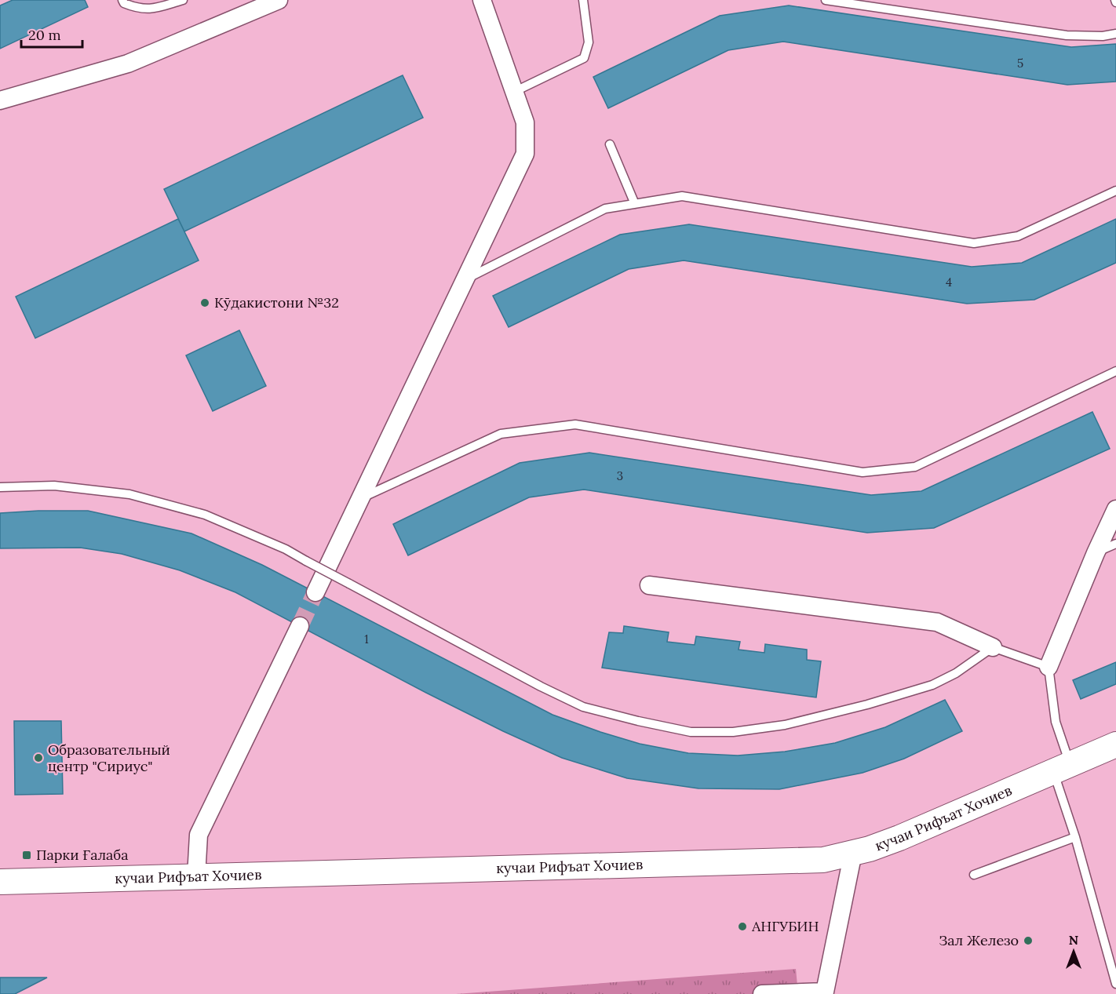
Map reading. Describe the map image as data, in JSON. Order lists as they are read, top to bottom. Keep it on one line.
{"streets":{"main road":["кучаи Рифъат Хочиев"]},"places":{"other":["Кӯдакистони №32","Образовательный центр \"Сириус\"","АНГУБИН","Зал Железо"],"transit":["Парки Ғалаба"]},"house_numbers":["5","4","3","1"],"scale_bar":"20 m","north":"top"}
